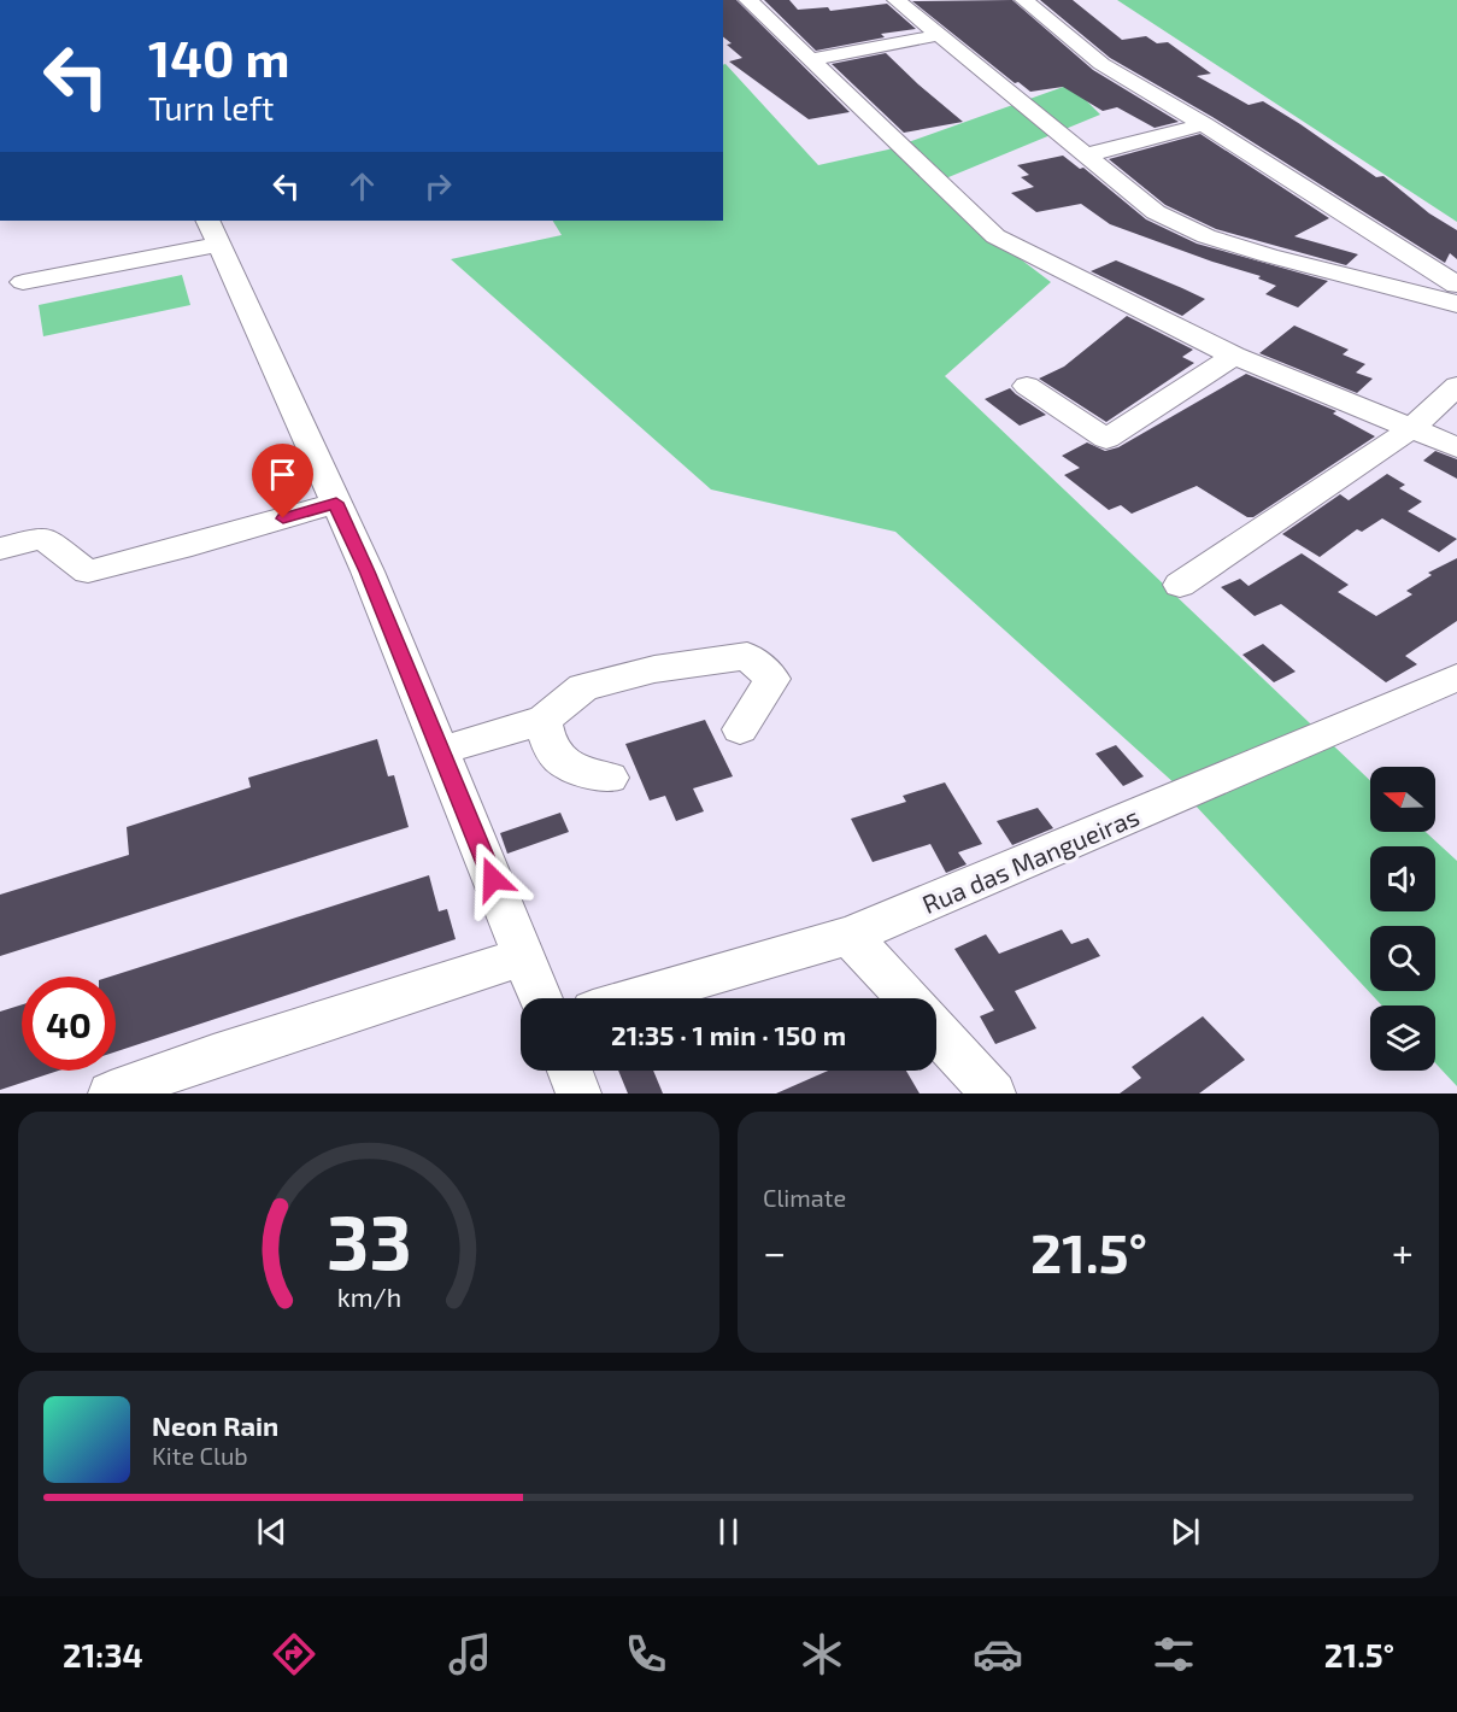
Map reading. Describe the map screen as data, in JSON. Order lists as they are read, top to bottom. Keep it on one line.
{"streets":{"street":["Rua das Mangueiras"]},"north":"left","page":{"turn":["140 m","Turn left"],"limit":"40","trip":"21:35 · 1 min · 150 m","tile":"Climate","heat":["−","21.5°","+"],"song":["Neon Rain","Kite Club"],"tabs":["21:34","21.5°"],"gauge":["33","km/h"]}}
